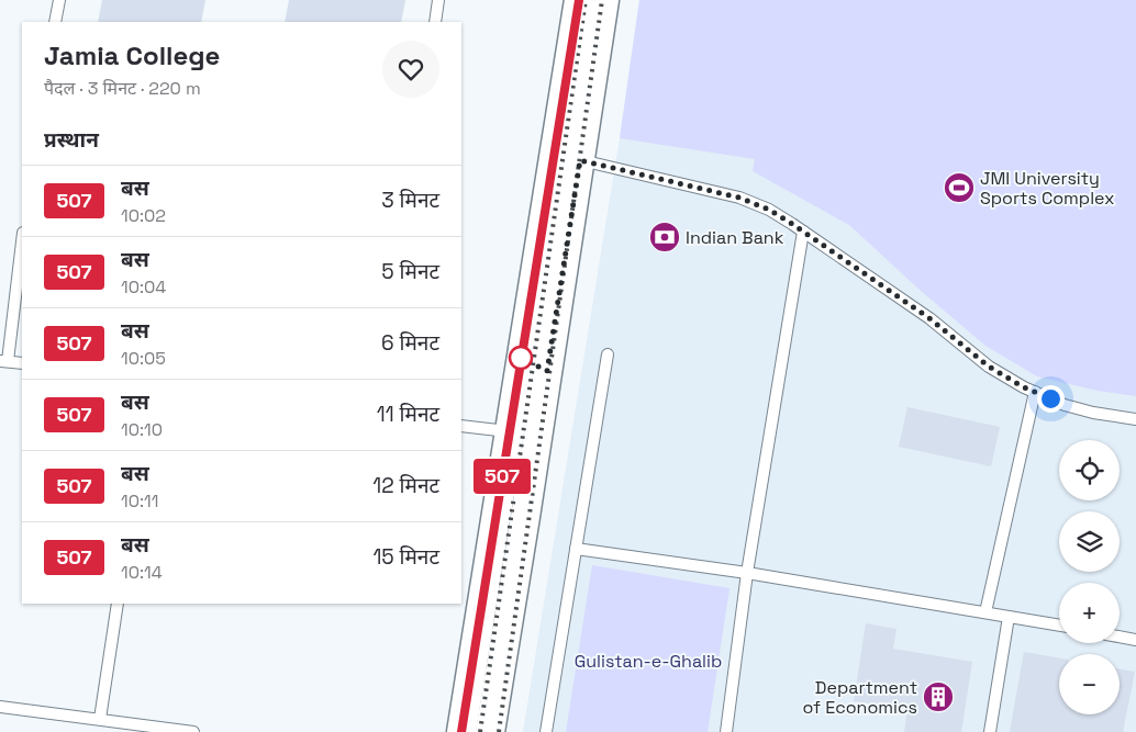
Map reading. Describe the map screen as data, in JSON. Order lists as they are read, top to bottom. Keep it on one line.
{"parks":["Gulistan-e-Ghalib"],"places":{"sports":["JMI University Sports Complex"],"bank":["Indian Bank"],"building":["Department of Economics"]},"lines":["bus line 507"],"page":{"on_map":"507","heading":[["Jamia College","पैदल · 3 मिनट · 220 m"],"प्रस्थान"],"list":[{"mark":"507","name":"बस","note":"10:02","value":"3 मिनट"},{"mark":"507","name":"बस","note":"10:04","value":"5 मिनट"},{"mark":"507","name":"बस","note":"10:05","value":"6 मिनट"},{"mark":"507","name":"बस","note":"10:10","value":"11 मिनट"},{"mark":"507","name":"बस","note":"10:11","value":"12 मिनट"},{"mark":"507","name":"बस","note":"10:14","value":"15 मिनट"}],"map_buttons":["+","−"]}}
